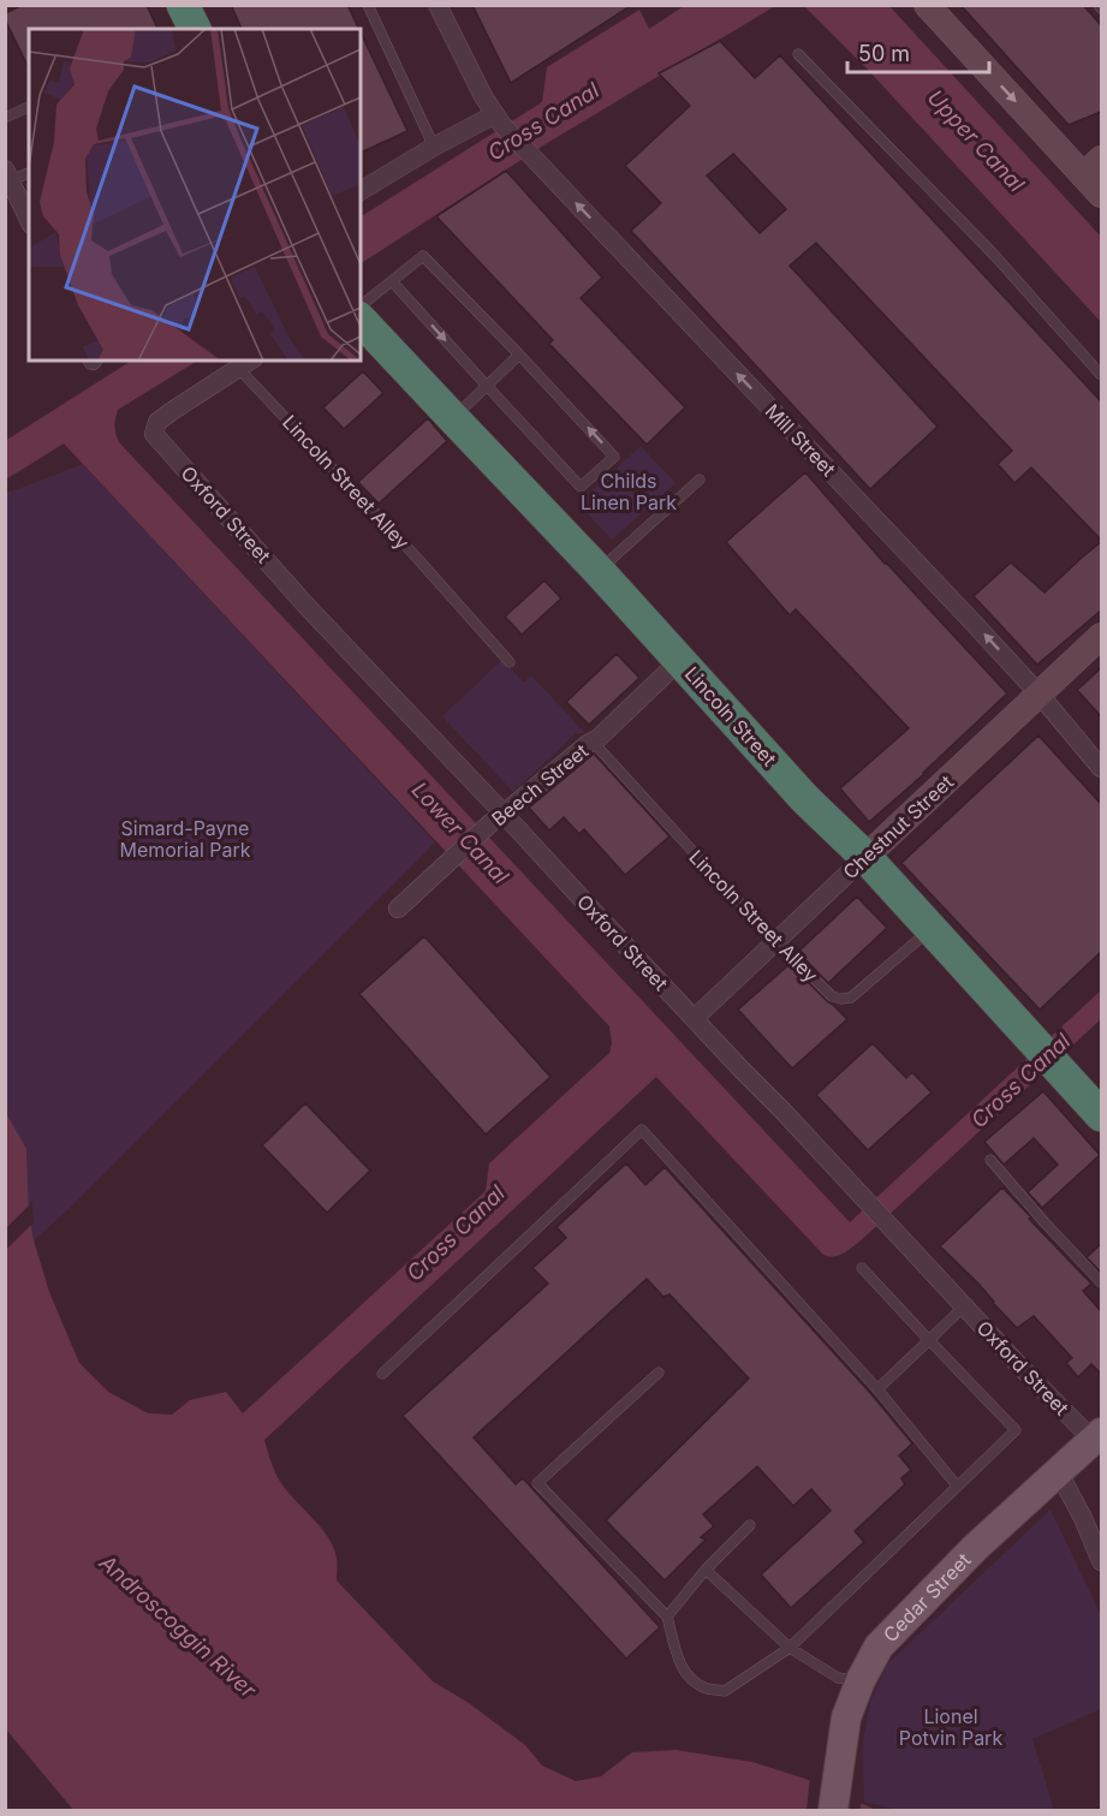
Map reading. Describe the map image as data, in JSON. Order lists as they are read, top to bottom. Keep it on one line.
{"streets":{"highway":["Lincoln Street"],"main road":["Cedar Street"],"street":["Mill Street","Oxford Street","Beech Street","Chestnut Street"],"lane":["Lincoln Street Alley"]},"crossings":[["Mill Street","Chestnut Street"],["Lincoln Street Alley","Oxford Street"],["Lincoln Street Alley","Lincoln Street"],["Lincoln Street Alley","Beech Street"],["Lincoln Street Alley","Chestnut Street"],["Oxford Street","Beech Street"],["Oxford Street","Chestnut Street"],["Oxford Street","Cedar Street"],["Lincoln Street","Beech Street"],["Lincoln Street","Chestnut Street"]],"one_way":["Mill Street"],"water":["Cross Canal","Upper Canal","Lower Canal","Androscoggin River"],"parks":["Childs Linen Park","Simard-Payne Memorial Park","Lionel Potvin Park"],"scale_bar":"50 m"}
